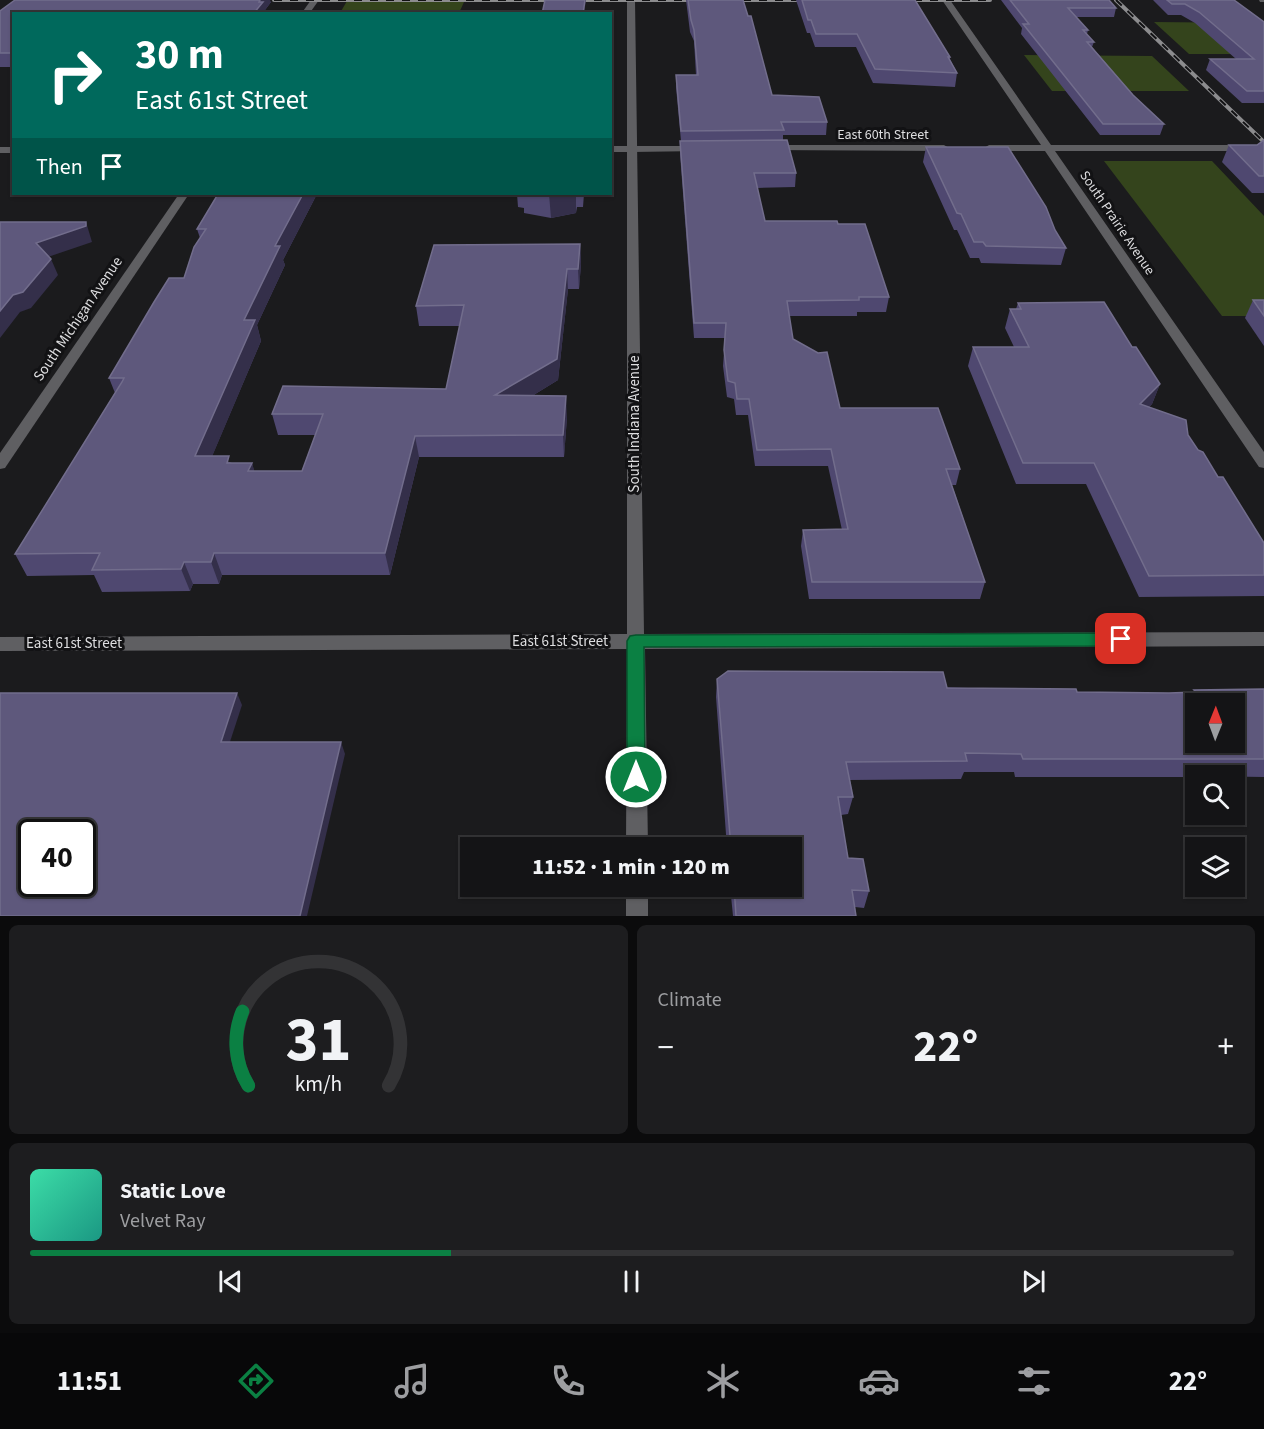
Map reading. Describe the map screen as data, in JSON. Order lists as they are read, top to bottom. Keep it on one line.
{"streets":{"street":["East 60th Street","South Prairie Avenue","South Michigan Avenue","South Indiana Avenue","East 61st Street"]},"crossings":[["South Indiana Avenue","East 61st Street"]],"north":"top","page":{"turn":["30 m","East 61st Street"],"then":"Then","limit":"40","trip":"11:52 · 1 min · 120 m","tile":"Climate","heat":["−","22°","+"],"song":["Static Love","Velvet Ray"],"tabs":["11:51","22°"],"gauge":["31","km/h"]}}
